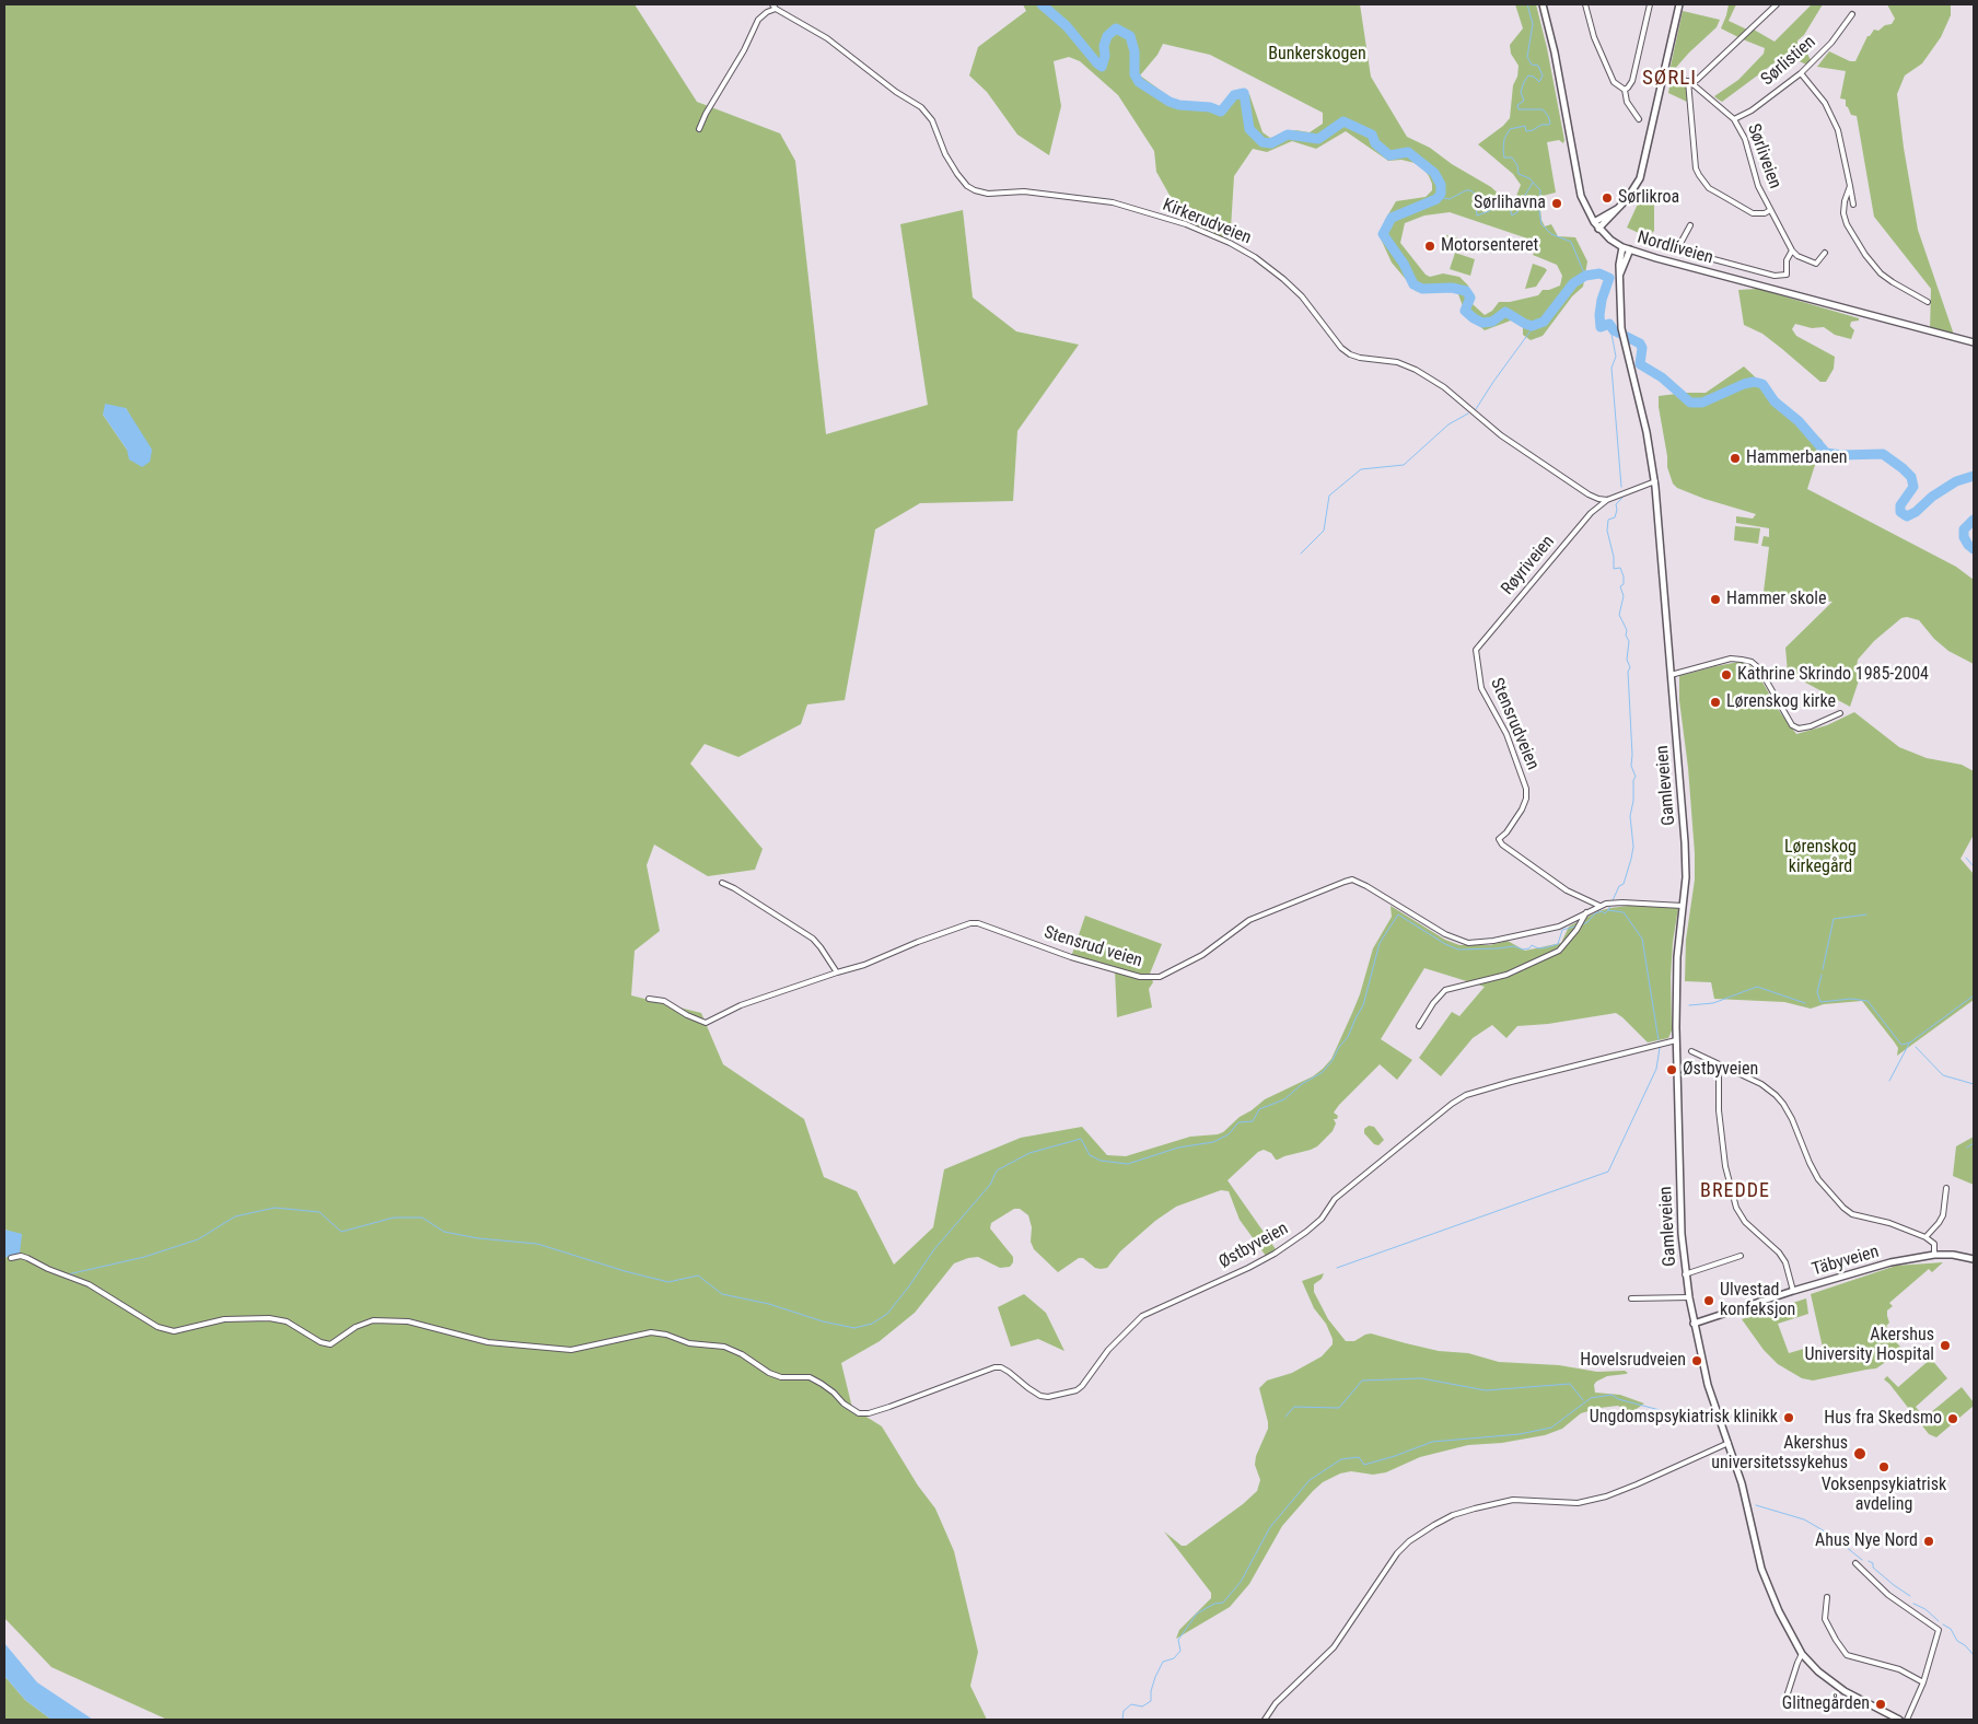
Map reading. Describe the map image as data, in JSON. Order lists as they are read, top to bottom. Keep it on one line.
{"streets":{"main road":["Nordliveien","Gamleveien","Täbyveien"],"street":["Sørlistien","Sørliveien","Kirkerudveien","Røyriveien","Stensrudveien","Stensrud veien","Østbyveien"]},"crossings":[["Sørlistien","Sørliveien"],["Kirkerudveien","Røyriveien"],["Nordliveien","Gamleveien"],["Røyriveien","Stensrudveien"],["Stensrudveien","Stensrud veien"],["Gamleveien","Stensrud veien"],["Gamleveien","Østbyveien"],["Gamleveien","Täbyveien"]],"districts":["SØRLI","BREDDE"],"parks":["Bunkerskogen","Lørenskog kirkegård"],"places":["Sørlikroa","Sørlihavna","Motorsenteret","Hammerbanen","Hammer skole","Kathrine Skrindo 1985-2004","Lørenskog kirke","Østbyveien","Ulvestad konfeksjon","Akershus University Hospital","Hovelsrudveien","Ungdomspsykiatrisk klinikk","Hus fra Skedsmo","Akershus universitetssykehus","Voksenpsykiatrisk avdeling","Ahus Nye Nord","Glitnegården"]}
